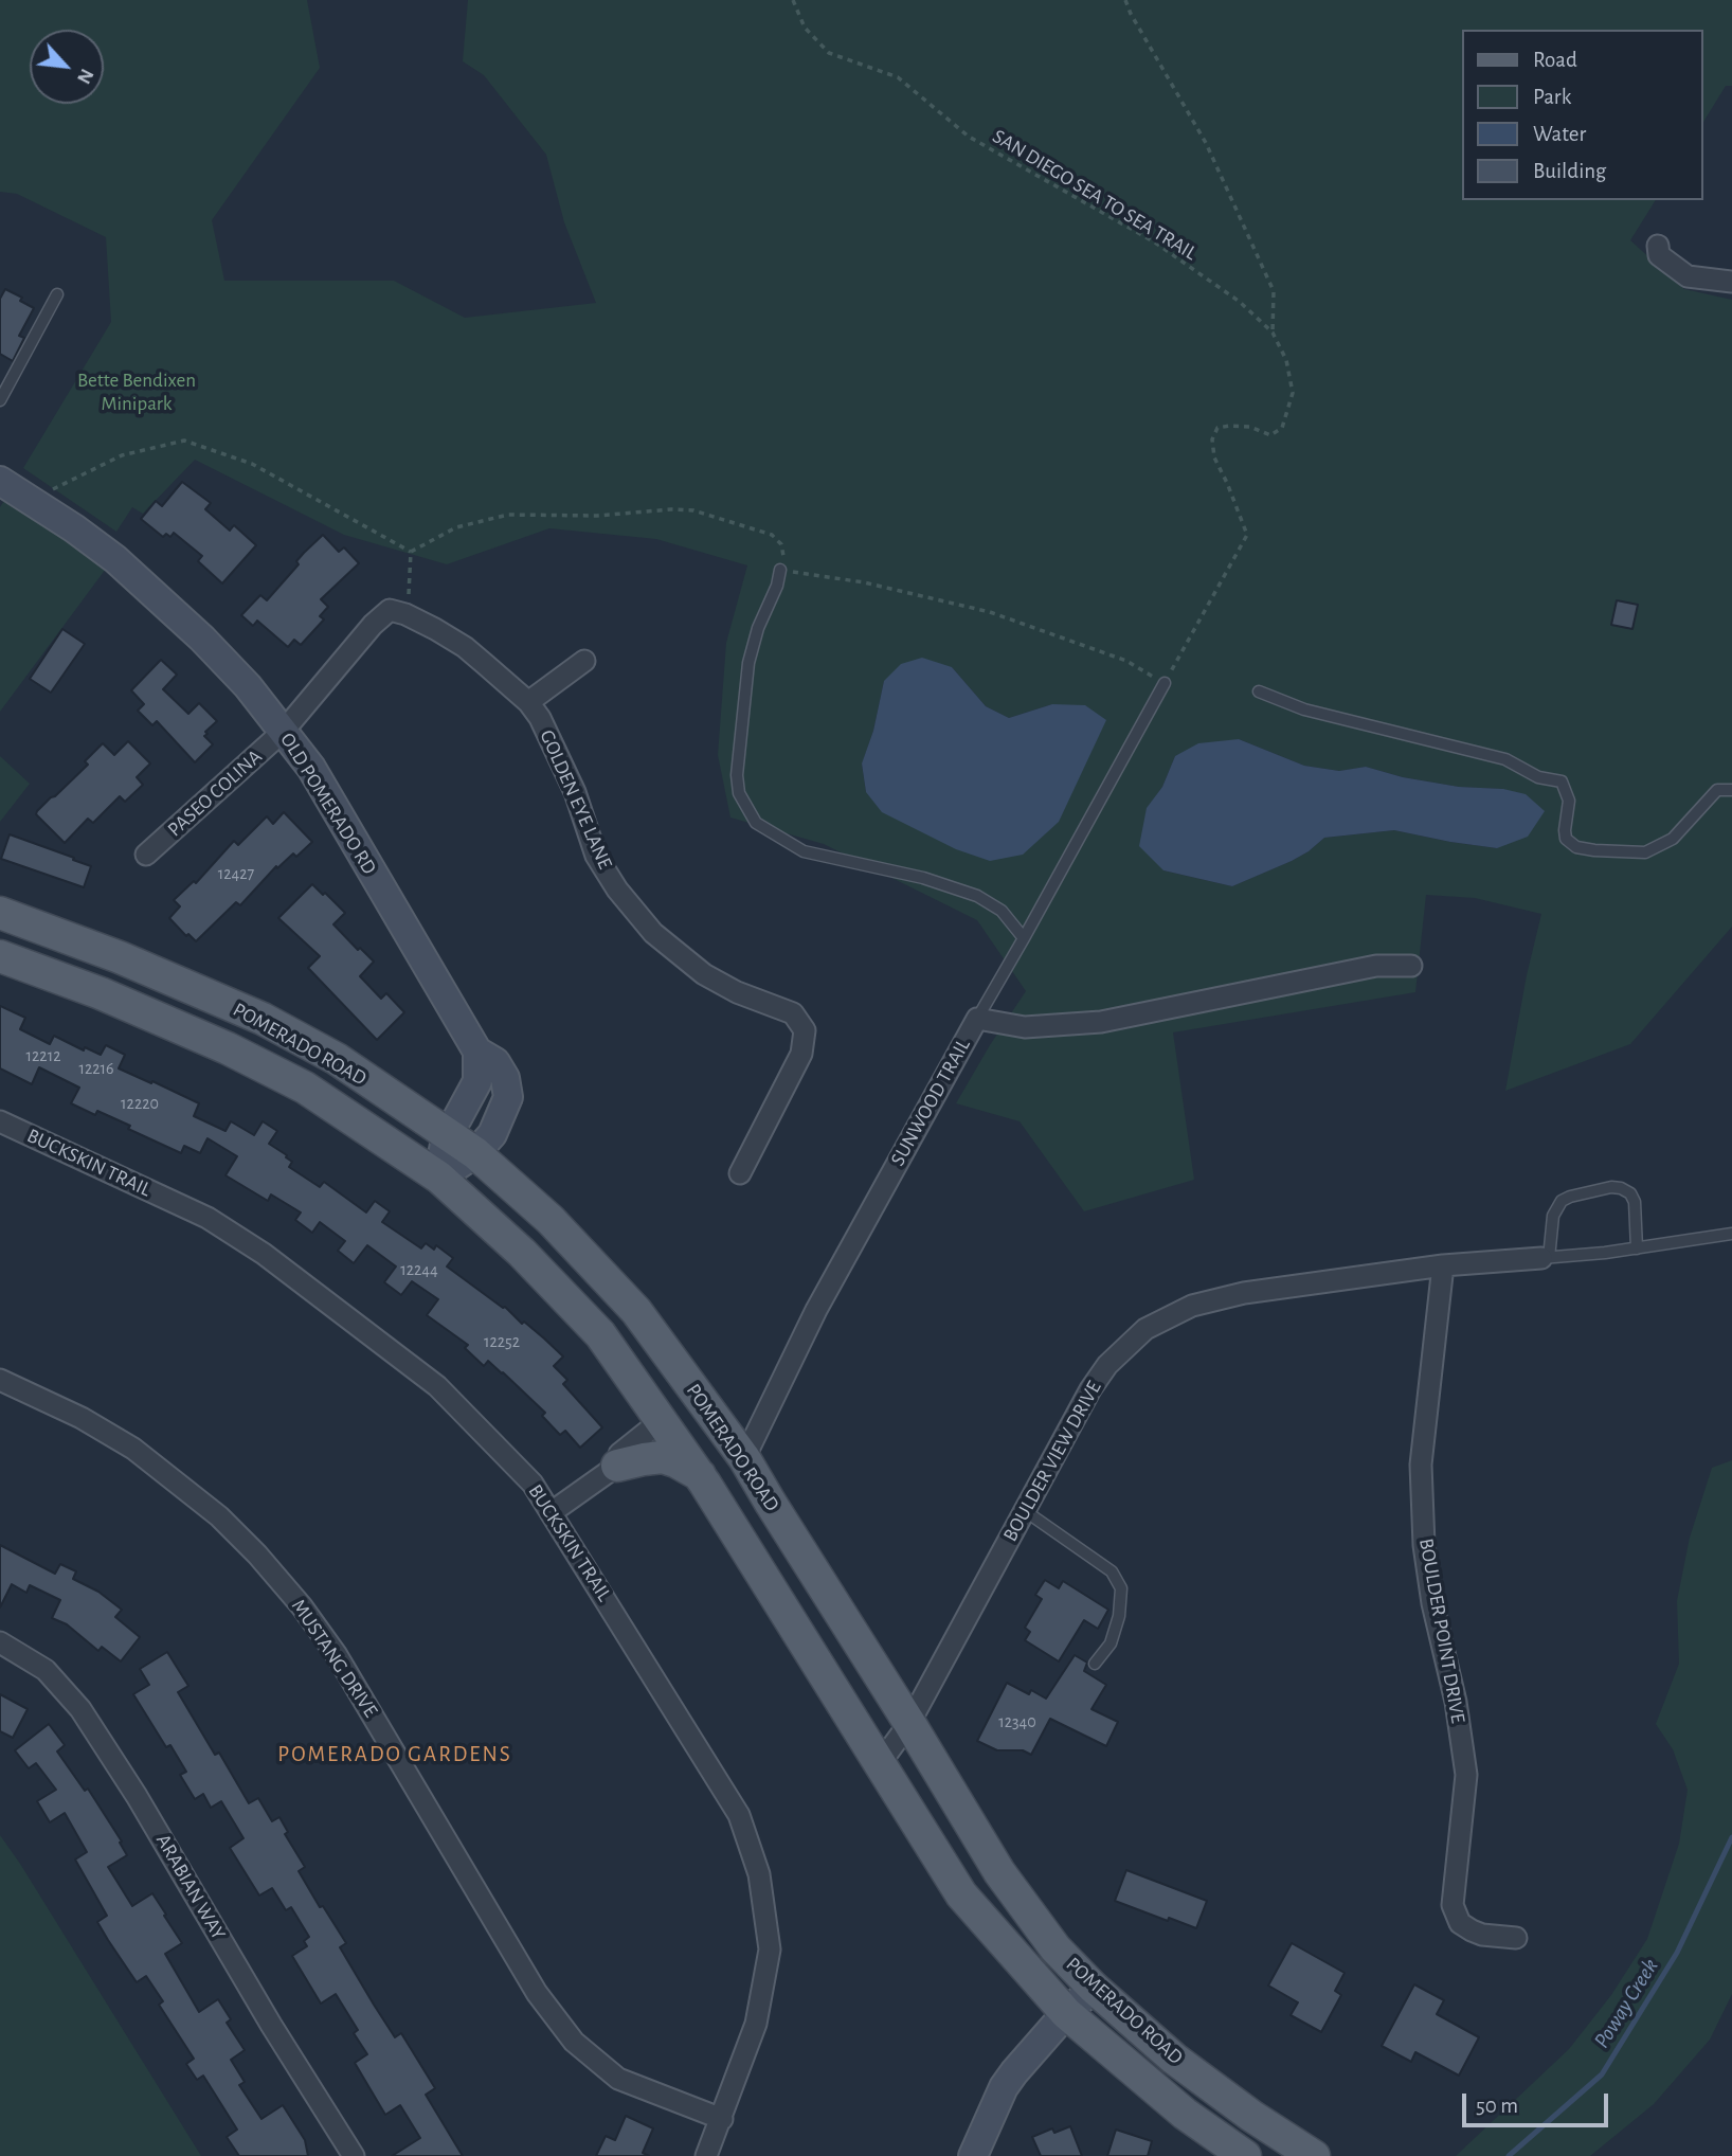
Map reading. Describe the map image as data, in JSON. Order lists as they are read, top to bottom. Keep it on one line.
{"streets":{"main road":["POMERADO ROAD"],"street":["PASEO COLINA","GOLDEN EYE LANE","OLD POMERADO RD","SUNWOOD TRAIL","BUCKSKIN TRAIL","BOULDER VIEW DRIVE","BOULDER POINT DRIVE","MUSTANG DRIVE","ARABIAN WAY"],"path":["SAN DIEGO SEA TO SEA TRAIL"]},"crossings":[["PASEO COLINA","GOLDEN EYE LANE"],["PASEO COLINA","OLD POMERADO RD"],["OLD POMERADO RD","POMERADO ROAD"],["POMERADO ROAD","SUNWOOD TRAIL"],["POMERADO ROAD","BOULDER VIEW DRIVE"],["BUCKSKIN TRAIL","MUSTANG DRIVE"],["BOULDER VIEW DRIVE","BOULDER POINT DRIVE"]],"districts":["POMERADO GARDENS"],"water":["Poway Creek"],"parks":["Bette Bendixen Minipark"],"house_numbers":["12427","12212","12216","12220","12244","12252","12340"],"legend":["Road","Park","Water","Building"],"scale_bar":"50 m","north":"bottom right"}
